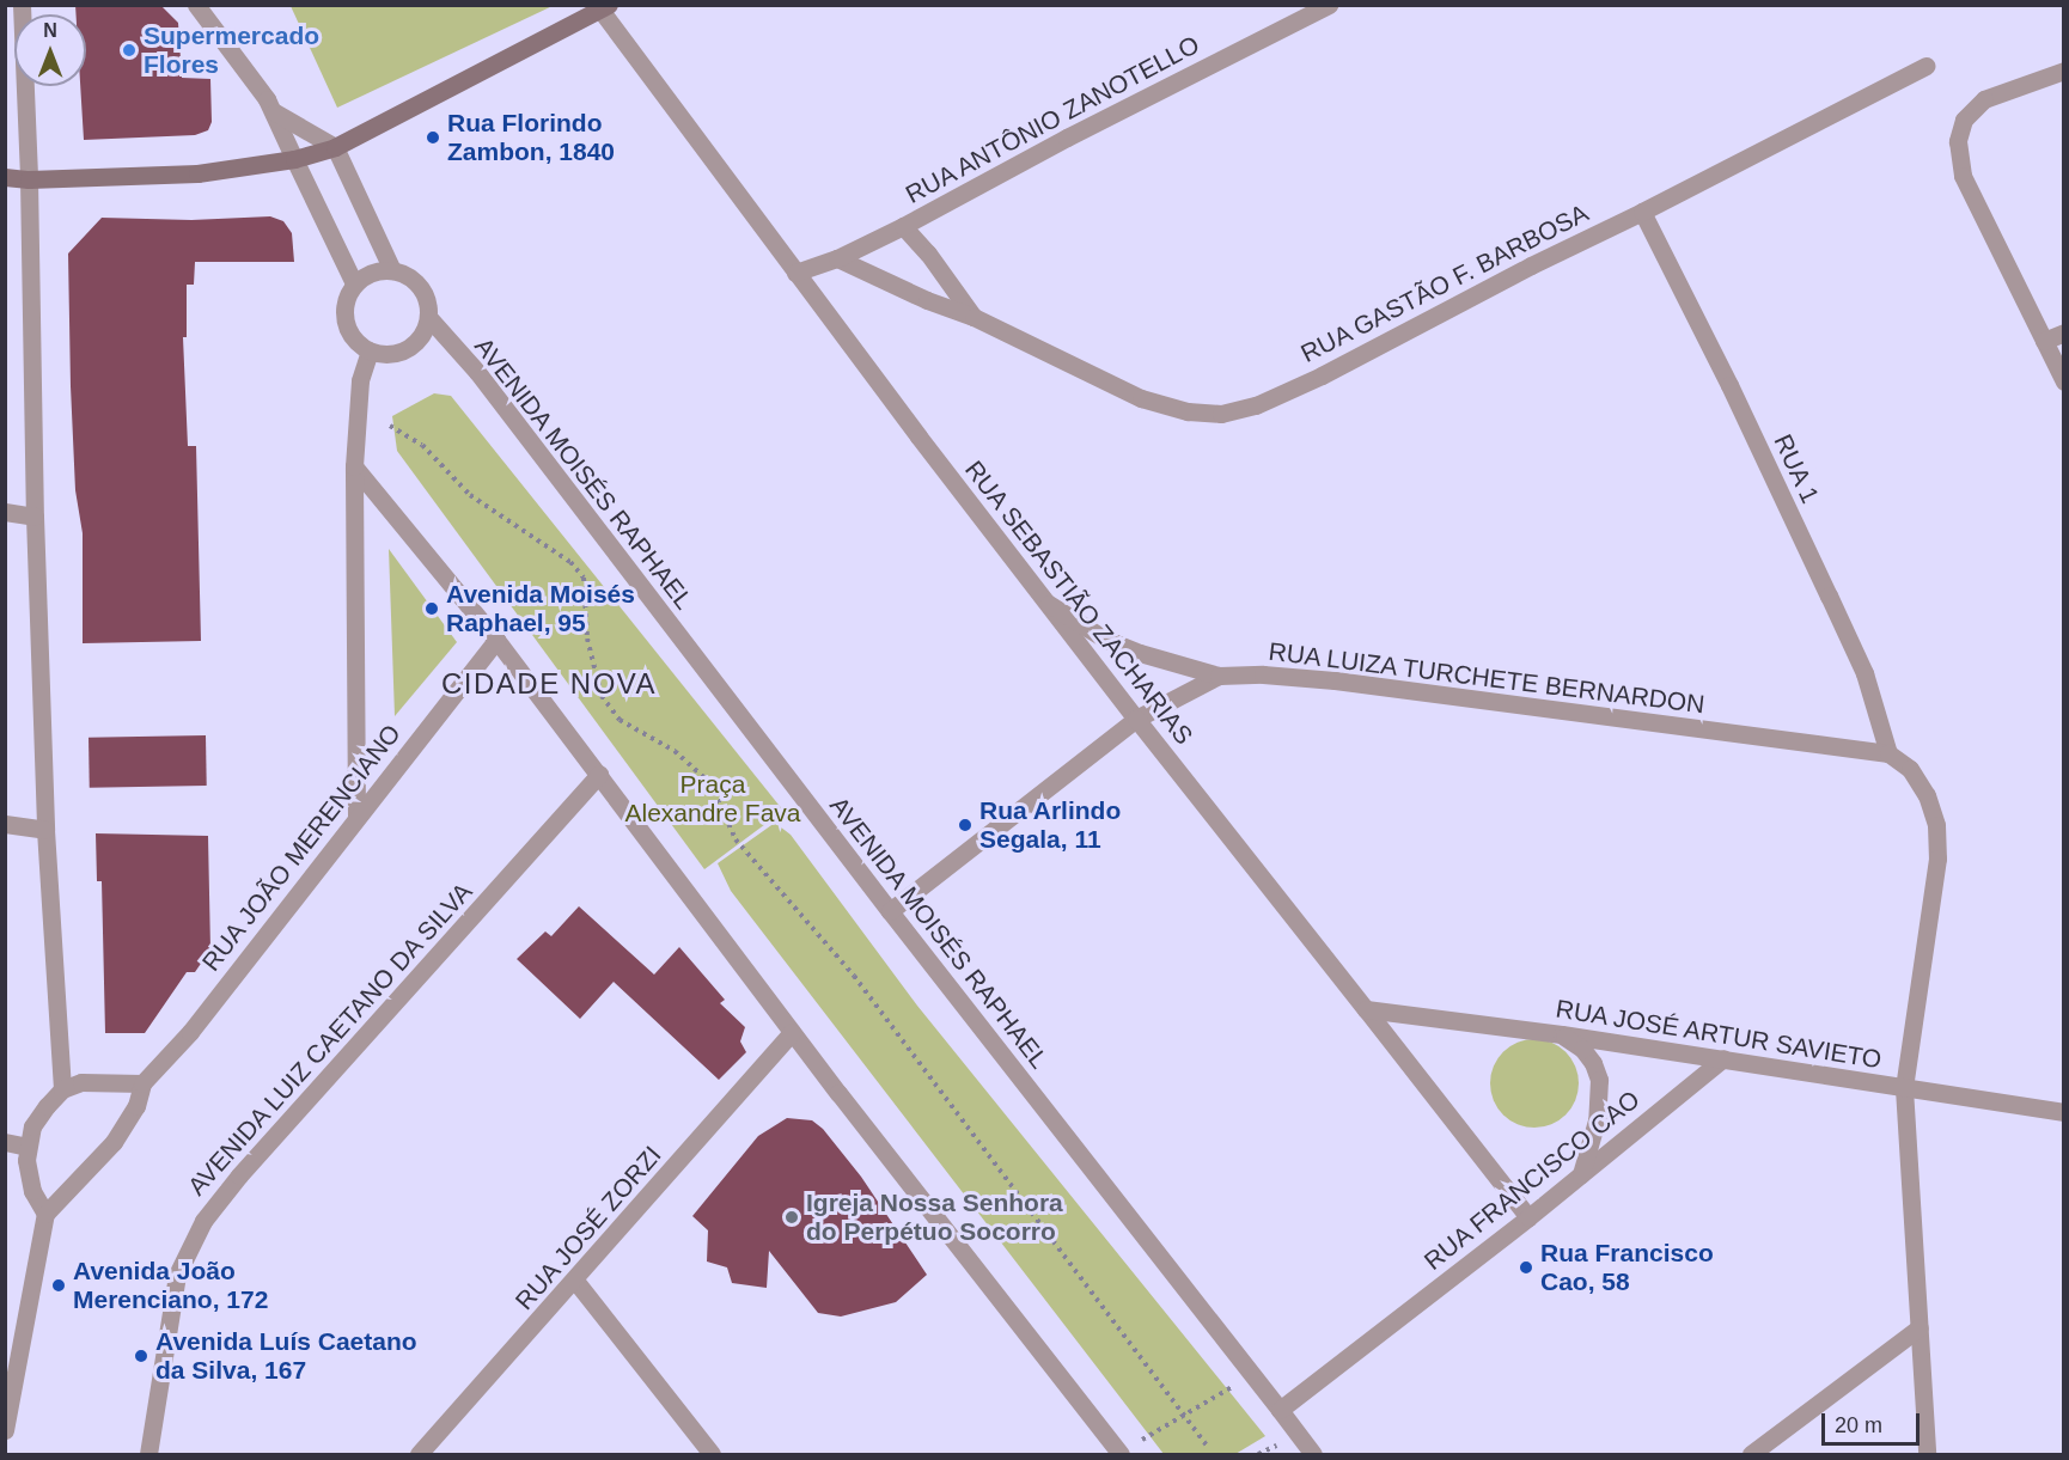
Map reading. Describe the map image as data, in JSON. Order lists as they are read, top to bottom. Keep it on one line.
{"streets":{"street":["RUA ANTÔNIO ZANOTELLO","RUA GASTÃO F. BARBOSA","RUA 1","AVENIDA MOISÉS RAPHAEL","RUA SEBASTIÃO ZACHARIAS","RUA LUIZA TURCHETE BERNARDON","RUA JOÃO MERENCIANO","RUA JOSÉ ARTUR SAVIETO","AVENIDA LUIZ CAETANO DA SILVA","RUA FRANCISCO CAO","RUA JOSÉ ZORZI"]},"crossings":[["RUA ANTÔNIO ZANOTELLO","RUA GASTÃO F. BARBOSA"],["RUA ANTÔNIO ZANOTELLO","RUA SEBASTIÃO ZACHARIAS"],["RUA GASTÃO F. BARBOSA","RUA 1"],["RUA 1","RUA LUIZA TURCHETE BERNARDON"],["AVENIDA MOISÉS RAPHAEL","RUA FRANCISCO CAO"],["RUA SEBASTIÃO ZACHARIAS","RUA LUIZA TURCHETE BERNARDON"],["RUA SEBASTIÃO ZACHARIAS","RUA JOSÉ ARTUR SAVIETO"],["RUA SEBASTIÃO ZACHARIAS","RUA FRANCISCO CAO"],["RUA JOSÉ ARTUR SAVIETO","RUA FRANCISCO CAO"]],"districts":["CIDADE NOVA"],"parks":["Praça Alexandre Fava"],"places":["Supermercado Flores","Rua Florindo Zambon, 1840","Avenida Moisés Raphael, 95","Rua Arlindo Segala, 11","Igreja Nossa Senhora do Perpétuo Socorro","Rua Francisco Cao, 58","Avenida João Merenciano, 172","Avenida Luís Caetano da Silva, 167"],"scale_bar":"20 m","north":"top"}
